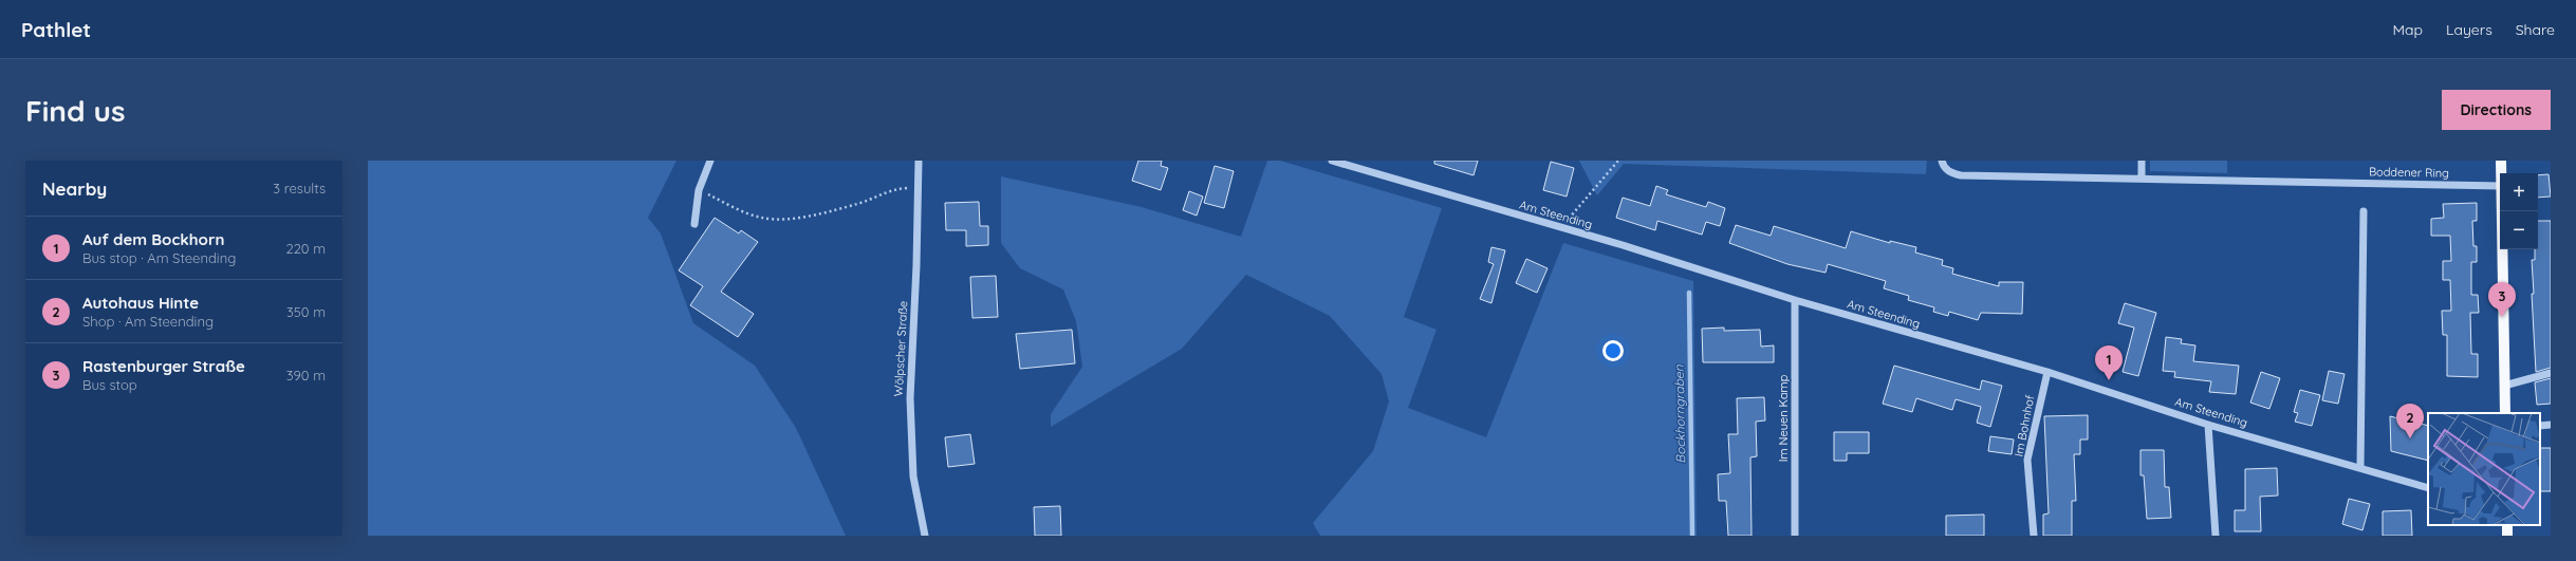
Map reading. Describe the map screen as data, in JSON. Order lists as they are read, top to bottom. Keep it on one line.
{"streets":{"street":["Boddener Ring","Am Steending","Wölpscher Straße","Im Neuen Kamp","Im Bohnhof"]},"crossings":[["Am Steending","Im Neuen Kamp"],["Am Steending","Im Bohnhof"]],"water":["Bockhorngraben"],"page":{"header":"Pathlet","nav":["Map","Layers","Share"],"buttons":"Directions","title":"Find us","heading":["Nearby","3 results"],"map_buttons":["+","−"],"list":[{"mark":"1","name":"Auf dem Bockhorn","note":"Bus stop · Am Steending","value":"220 m"},{"mark":"2","name":"Autohaus Hinte","note":"Shop · Am Steending","value":"350 m"},{"mark":"3","name":"Rastenburger Straße","note":"Bus stop","value":"390 m"}],"pins":["3","1","2"]}}
